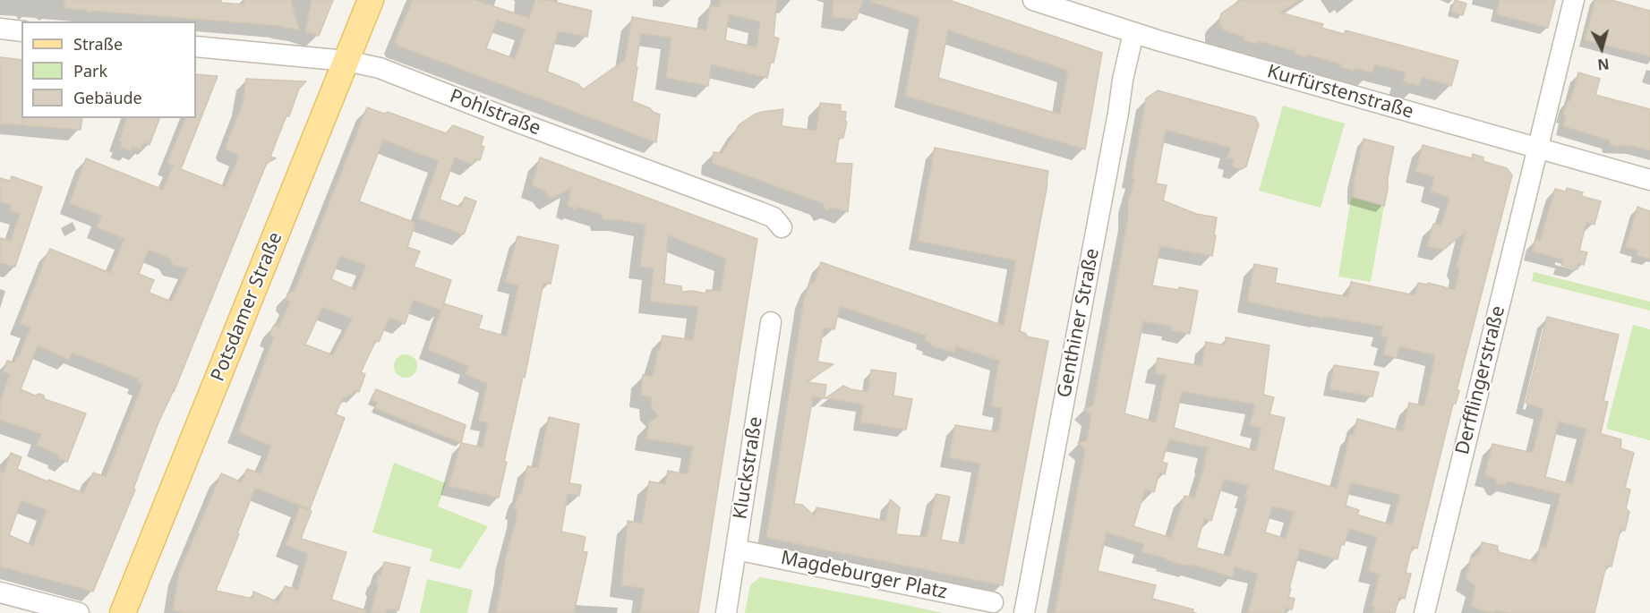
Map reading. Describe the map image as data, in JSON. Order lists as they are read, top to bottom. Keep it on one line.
{"streets":{"main road":["Potsdamer Straße"],"street":["Kurfürstenstraße","Pohlstraße","Genthiner Straße","Derfflingerstraße","Kluckstraße","Magdeburger Platz"]},"crossings":[["Kurfürstenstraße","Genthiner Straße"],["Kurfürstenstraße","Derfflingerstraße"],["Pohlstraße","Potsdamer Straße"],["Kluckstraße","Magdeburger Platz"]],"legend":["Straße","Park","Gebäude"],"north":"bottom"}
